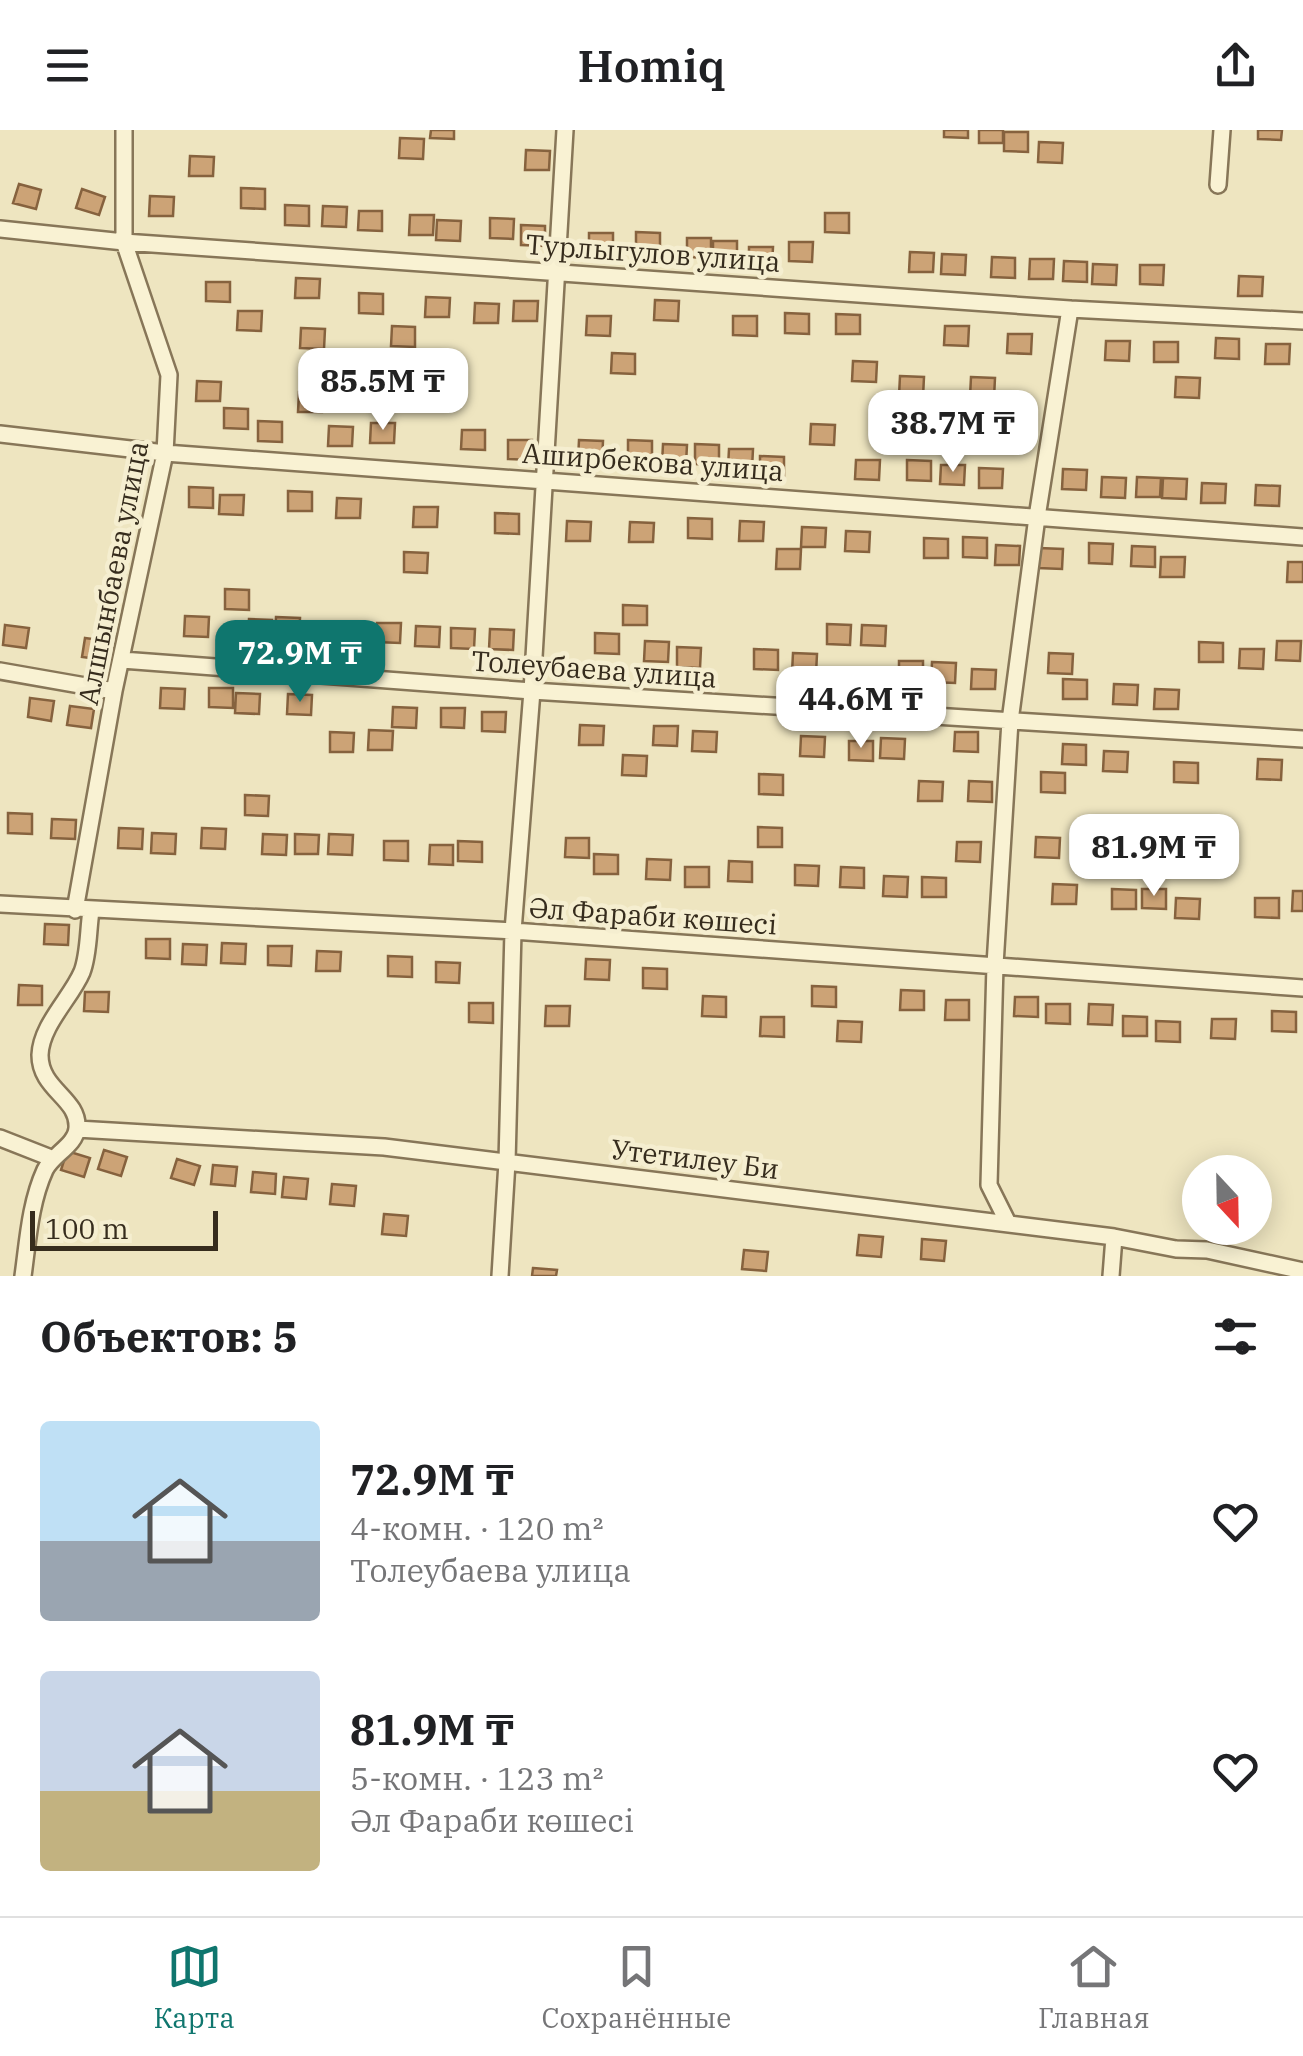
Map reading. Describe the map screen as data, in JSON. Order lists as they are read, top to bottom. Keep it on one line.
{"streets":{"street":["Турлыгулов улица","Аширбекова улица","Алшынбаева улица","Толеубаева улица","Әл Фараби көшесі","Утетилеу Би"]},"crossings":[["Турлыгулов улица","Алшынбаева улица"],["Аширбекова улица","Алшынбаева улица"],["Алшынбаева улица","Толеубаева улица"],["Алшынбаева улица","Әл Фараби көшесі"],["Алшынбаева улица","Утетилеу Би"]],"scale_bar":"100 m","north":"bottom","page":{"header":"Homiq","price":["85.5M ₸","38.7M ₸","72.9M ₸","44.6M ₸","81.9M ₸"],"scale":"100 m","heading":"Объектов: 5","list":[{"name":"72.9M ₸","note":"4-комн. · 120 m² · Толеубаева улица"},{"name":"81.9M ₸","note":"5-комн. · 123 m² · Әл Фараби көшесі"}],"tabs":["Карта","Сохранённые","Главная"]}}
